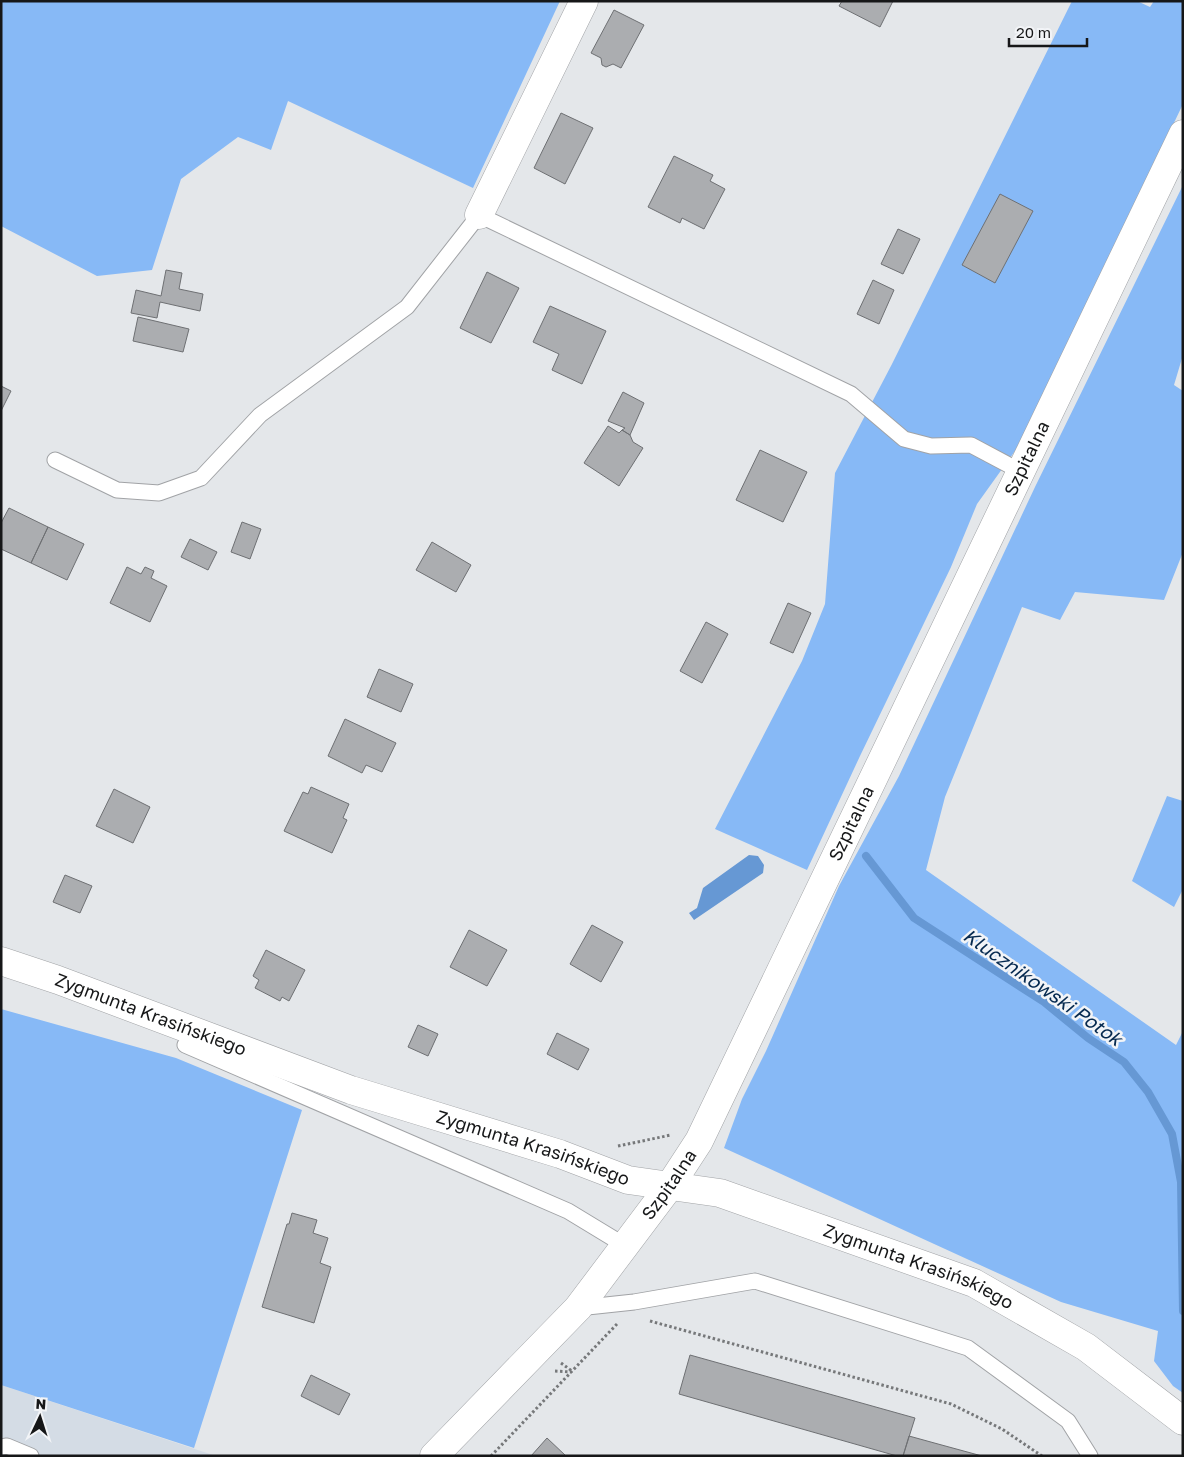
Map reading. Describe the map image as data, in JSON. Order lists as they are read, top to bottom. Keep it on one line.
{"streets":{"street":["Szpitalna","Zygmunta Krasińskiego"]},"crossings":[["Szpitalna","Zygmunta Krasińskiego"]],"water":["Klucznikowski Potok"],"scale_bar":"20 m","north":"top"}
